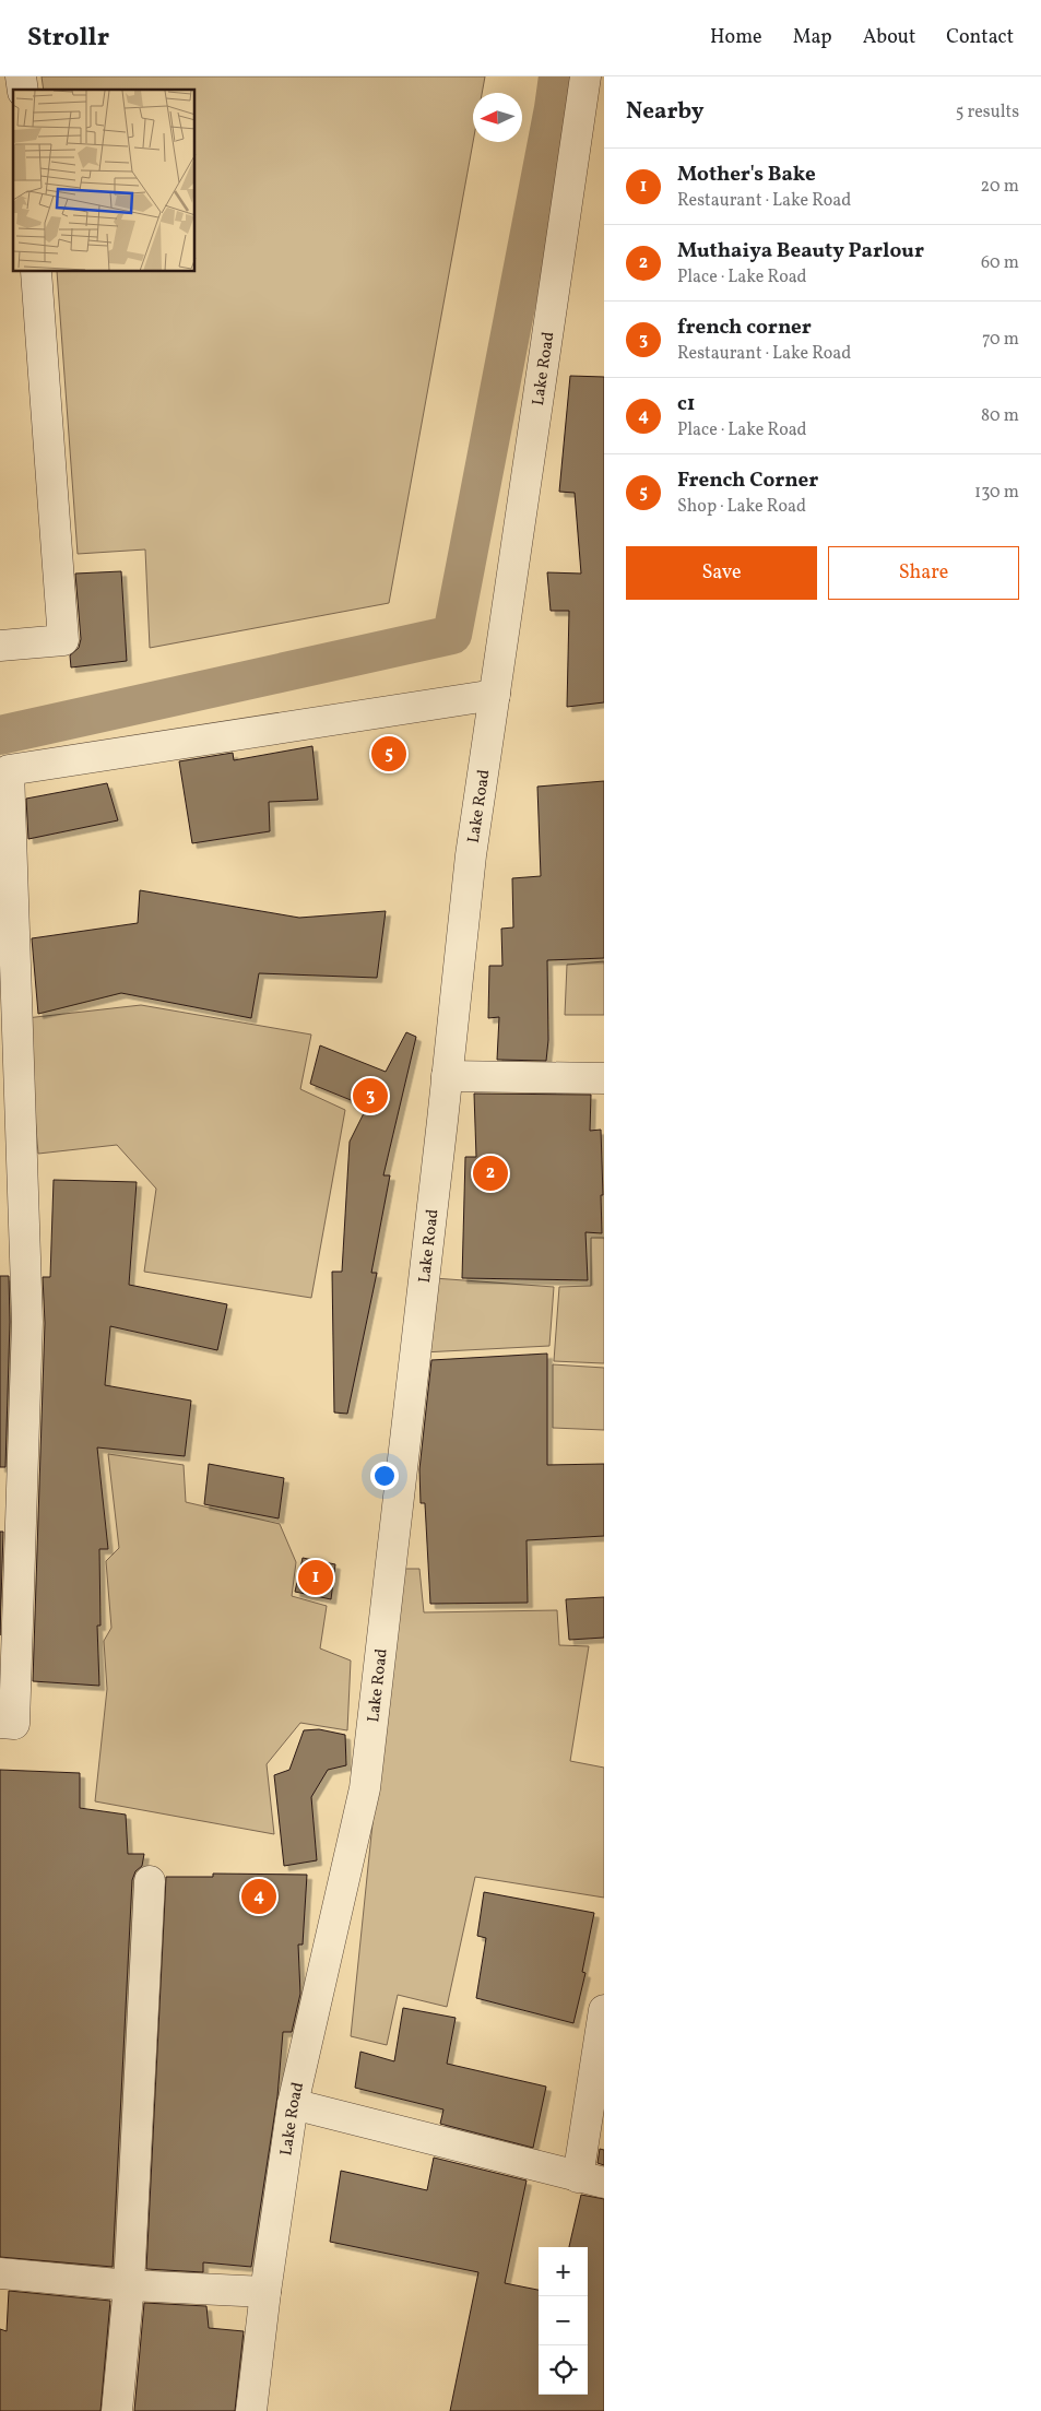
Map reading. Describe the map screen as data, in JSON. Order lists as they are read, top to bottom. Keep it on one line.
{"streets":{"street":["Lake Road"]},"north":"left","page":{"header":"Strollr","nav":["Home","Map","About","Contact"],"heading":["Nearby","5 results"],"list":[{"mark":"1","name":"Mother's Bake","note":"Restaurant · Lake Road","value":"20 m"},{"mark":"2","name":"Muthaiya Beauty Parlour","note":"Place · Lake Road","value":"60 m"},{"mark":"3","name":"french corner","note":"Restaurant · Lake Road","value":"70 m"},{"mark":"4","name":"c1","note":"Place · Lake Road","value":"80 m"},{"mark":"5","name":"French Corner","note":"Shop · Lake Road","value":"130 m"}],"buttons":["Save","Share"],"pins":["5","3","2","1","4"],"map_buttons":["+","−"]}}
